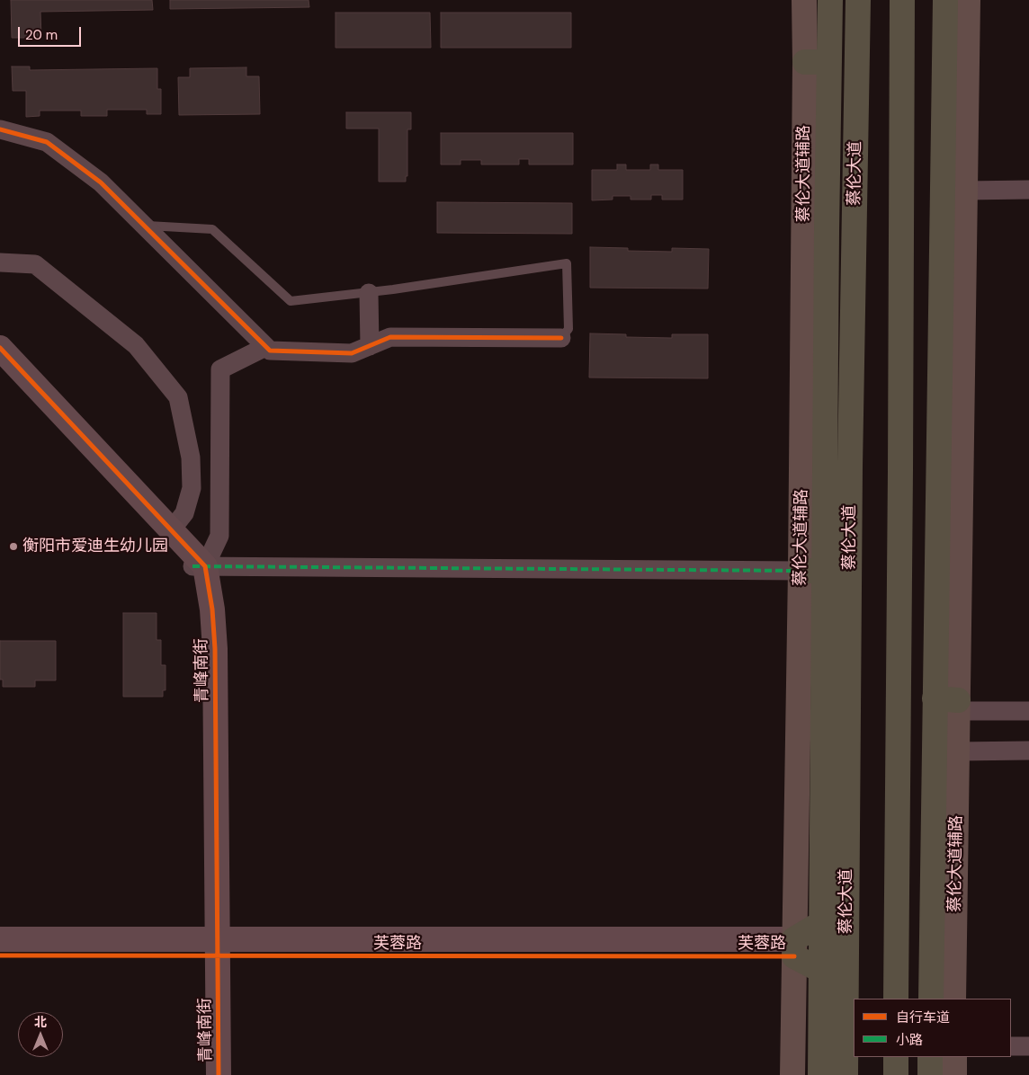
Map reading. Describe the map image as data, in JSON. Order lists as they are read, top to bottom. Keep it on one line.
{"streets":{"highway":["蔡伦大道"],"main road":["蔡伦大道辅路"],"street":["青峰南街","芙蓉路"]},"crossings":[["蔡伦大道辅路","芙蓉路"],["青峰南街","芙蓉路"]],"places":["衡阳市爱迪生幼儿园"],"legend":["自行车道","小路"],"scale_bar":"20 m","north":"top"}
